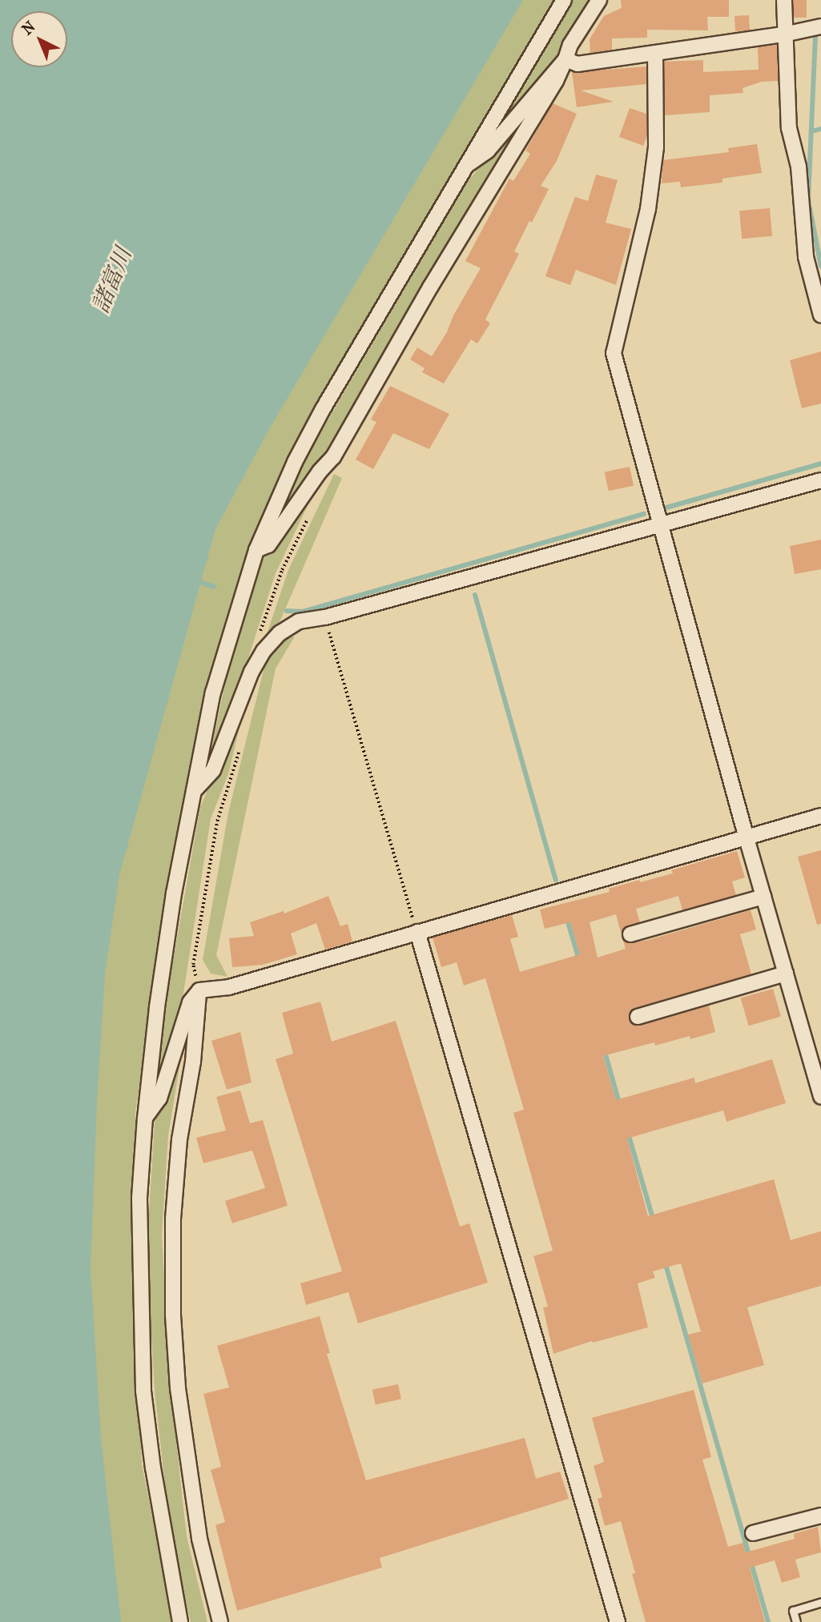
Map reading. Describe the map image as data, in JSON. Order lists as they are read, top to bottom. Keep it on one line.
{"water":["諸富川"],"north":"top left"}
